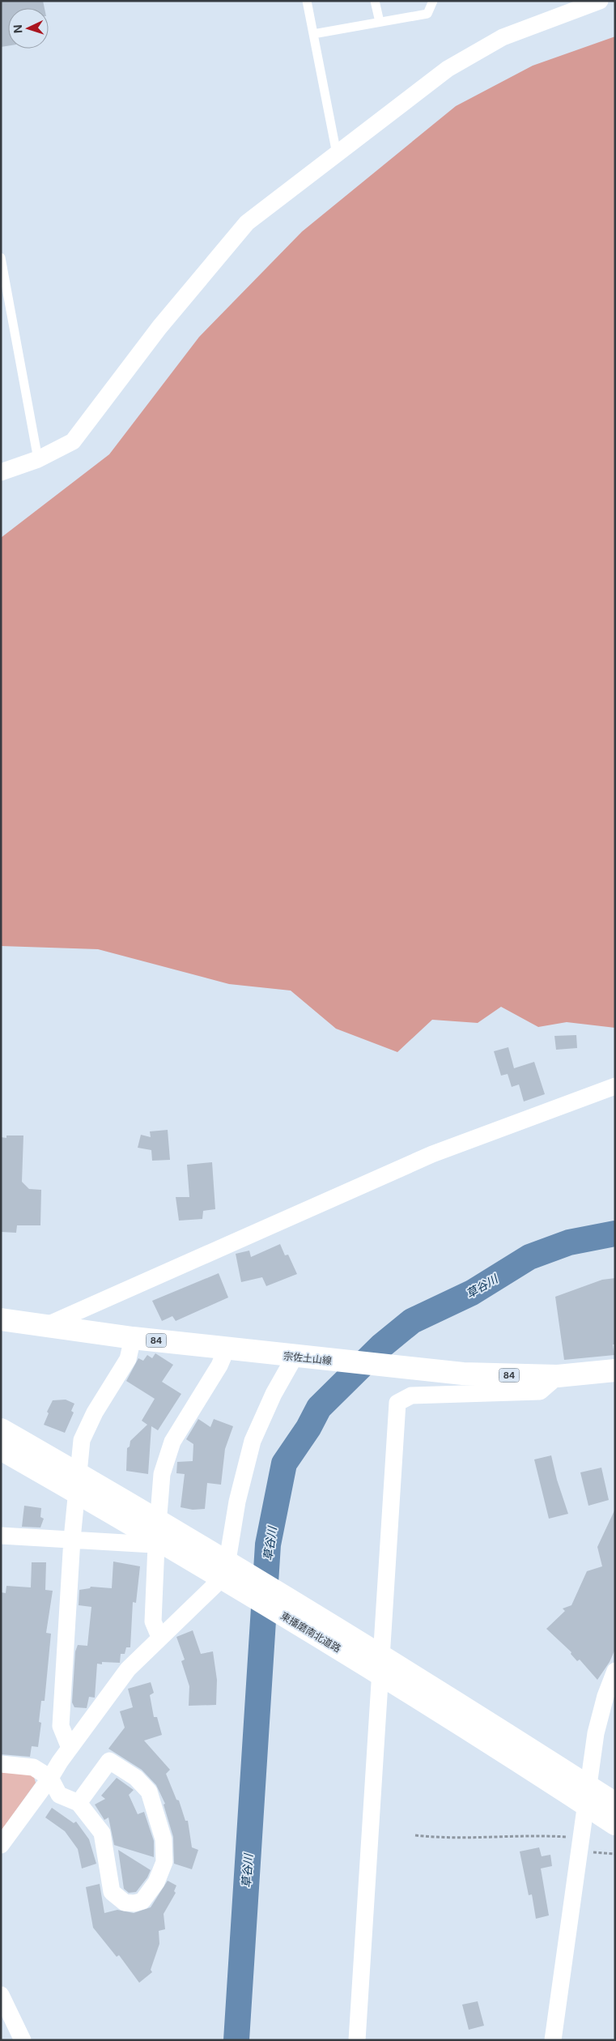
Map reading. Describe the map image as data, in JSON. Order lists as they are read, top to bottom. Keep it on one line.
{"streets":{"main road":["84","宗佐土山線","東播磨南北道路"]},"water":["草谷川"],"north":"left"}
